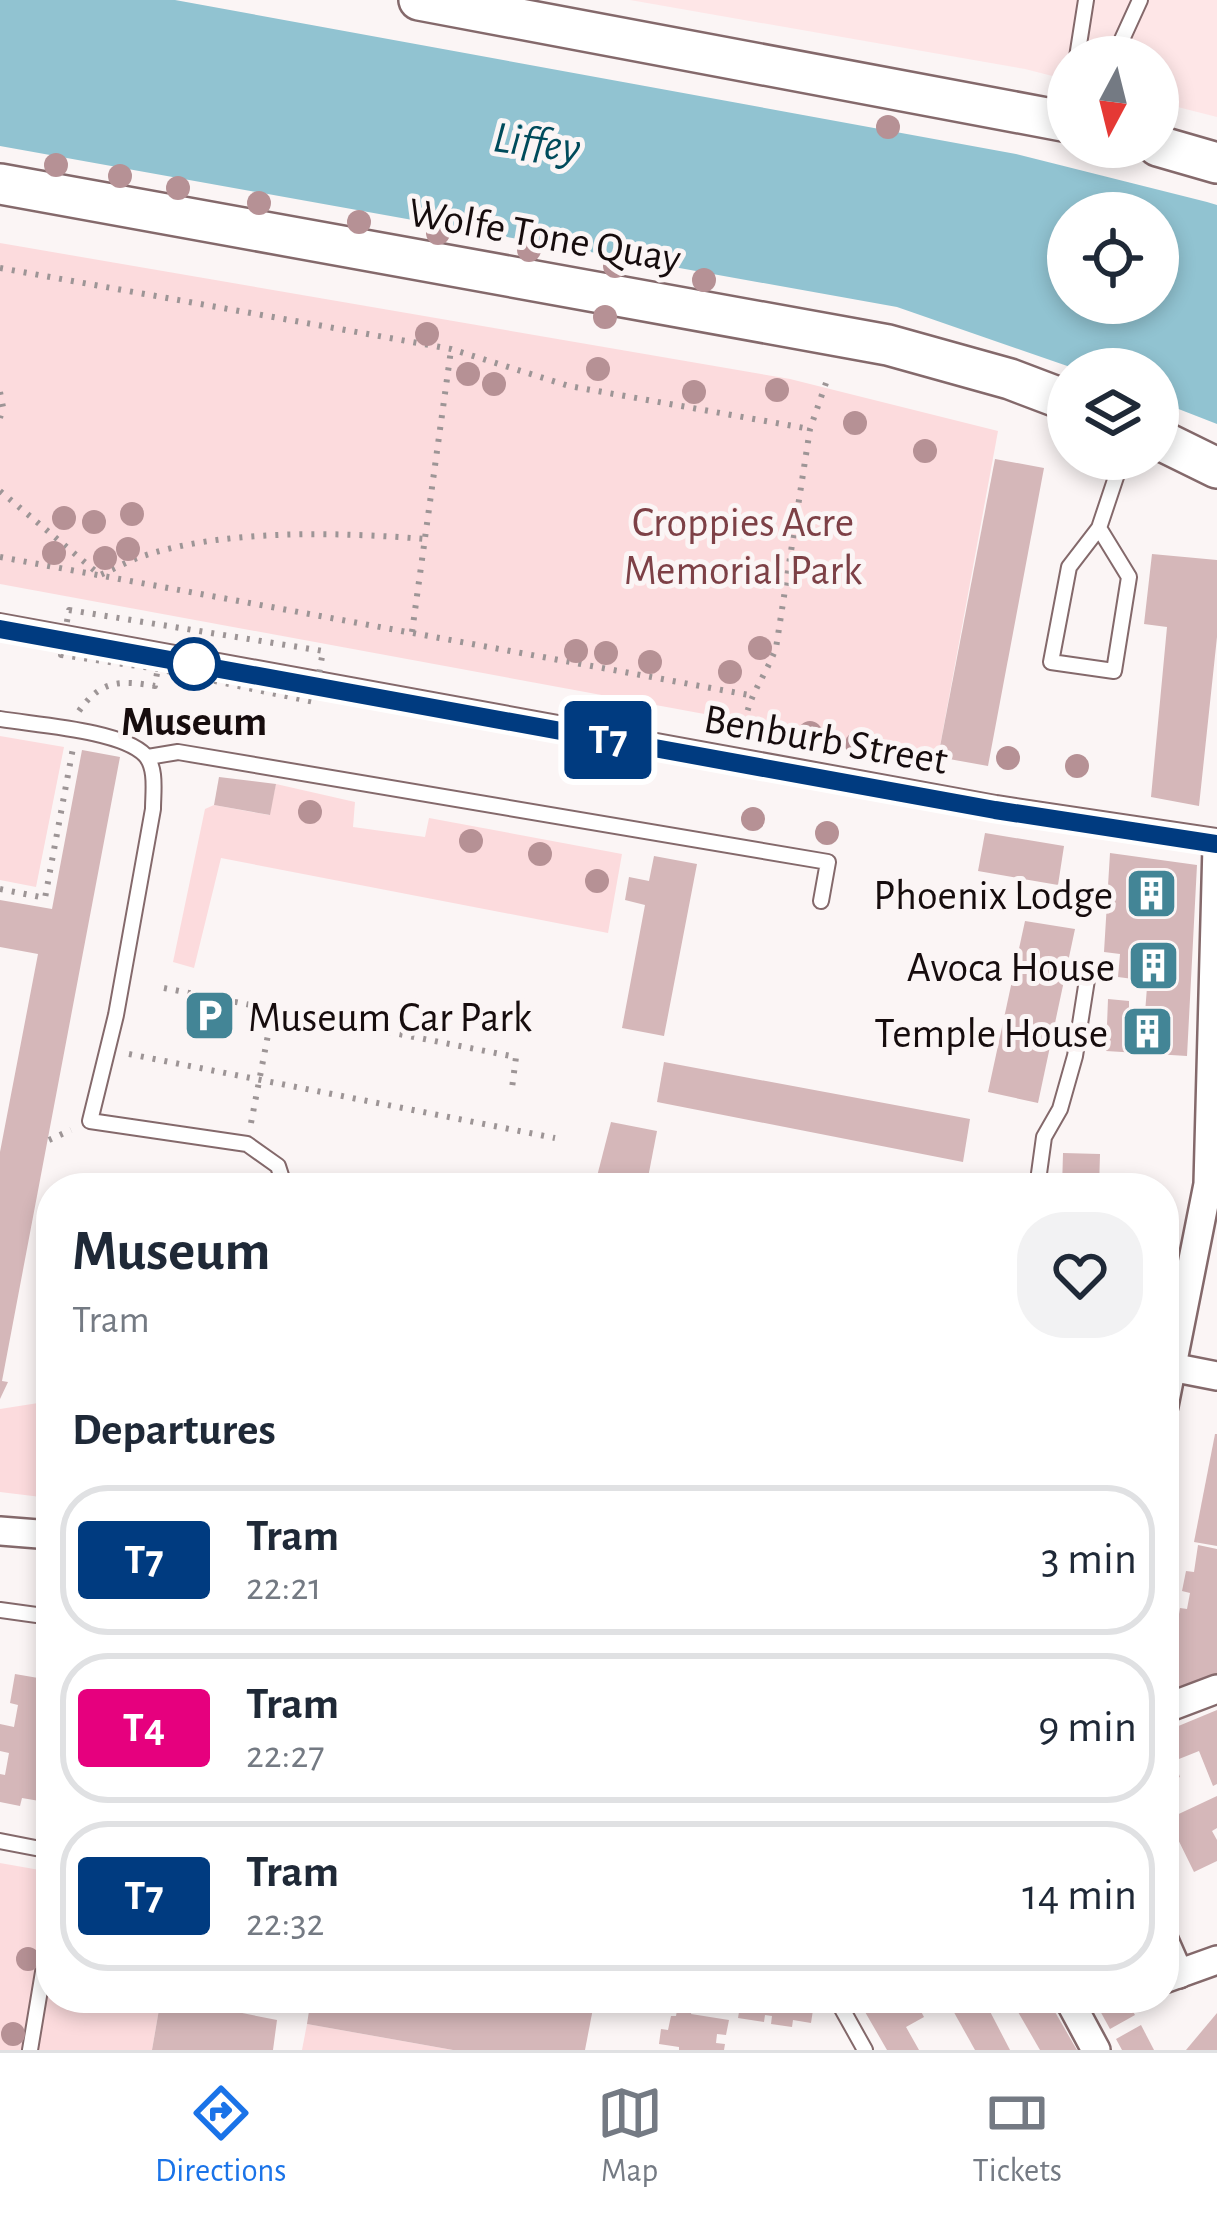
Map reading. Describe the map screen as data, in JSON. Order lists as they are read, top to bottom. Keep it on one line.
{"streets":{"main road":["Wolfe Tone Quay"],"lane":["Benburb Street"]},"water":["Liffey"],"parks":["Croppies Acre Memorial Park"],"places":{"other":["Museum"],"building":["Phoenix Lodge","Avoca House","Temple House"],"parking":["Museum Car Park"]},"lines":["tram line T7"],"north":"bottom","page":{"on_map":"T7","heading":[["Museum","Tram"],"Departures"],"list":[{"mark":"T7","name":"Tram","note":"22:21","value":"3 min"},{"mark":"T4","name":"Tram","note":"22:27","value":"9 min"},{"mark":"T7","name":"Tram","note":"22:32","value":"14 min"}],"tabs":["Directions","Map","Tickets"]}}
